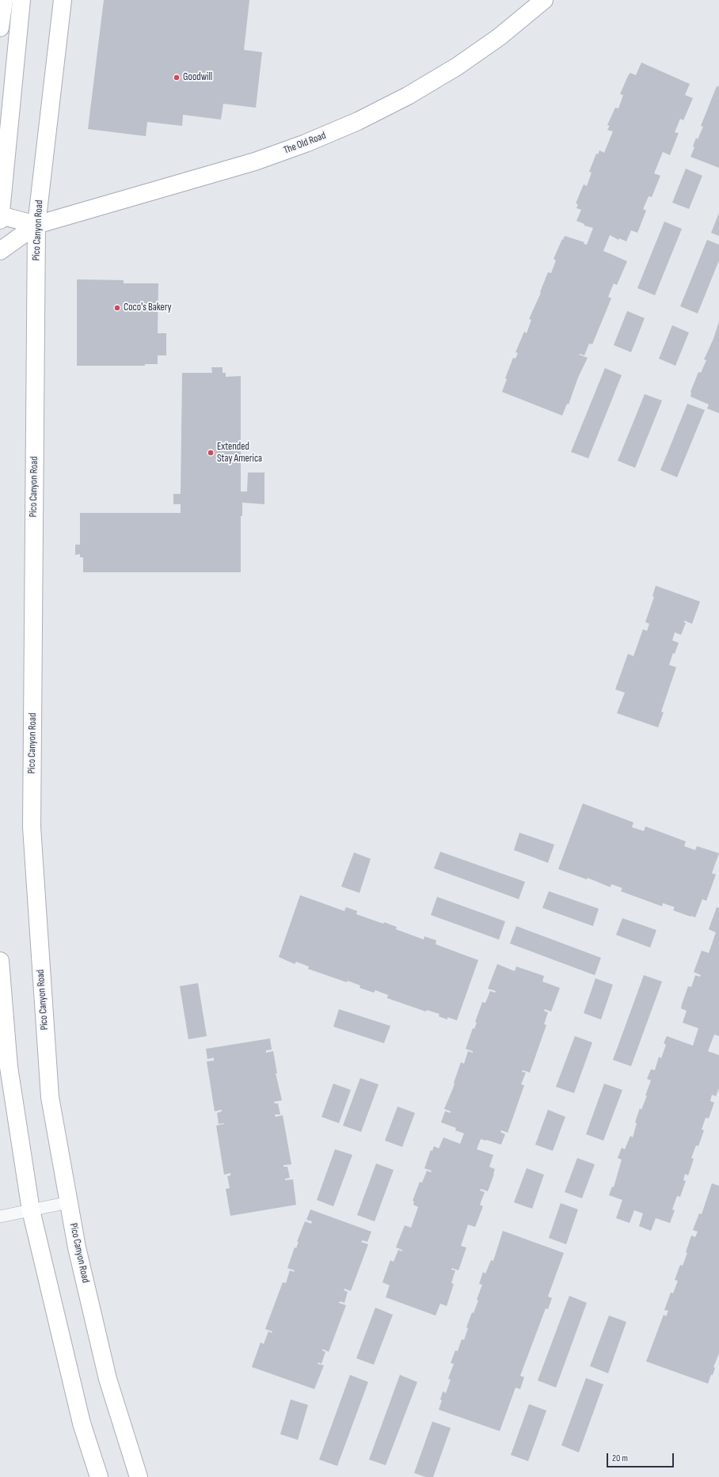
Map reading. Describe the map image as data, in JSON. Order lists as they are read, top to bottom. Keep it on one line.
{"streets":{"main road":["The Old Road","Pico Canyon Road"]},"crossings":[["The Old Road","Pico Canyon Road"]],"places":["Goodwill","Coco's Bakery","Extended Stay America"],"scale_bar":"20 m"}
